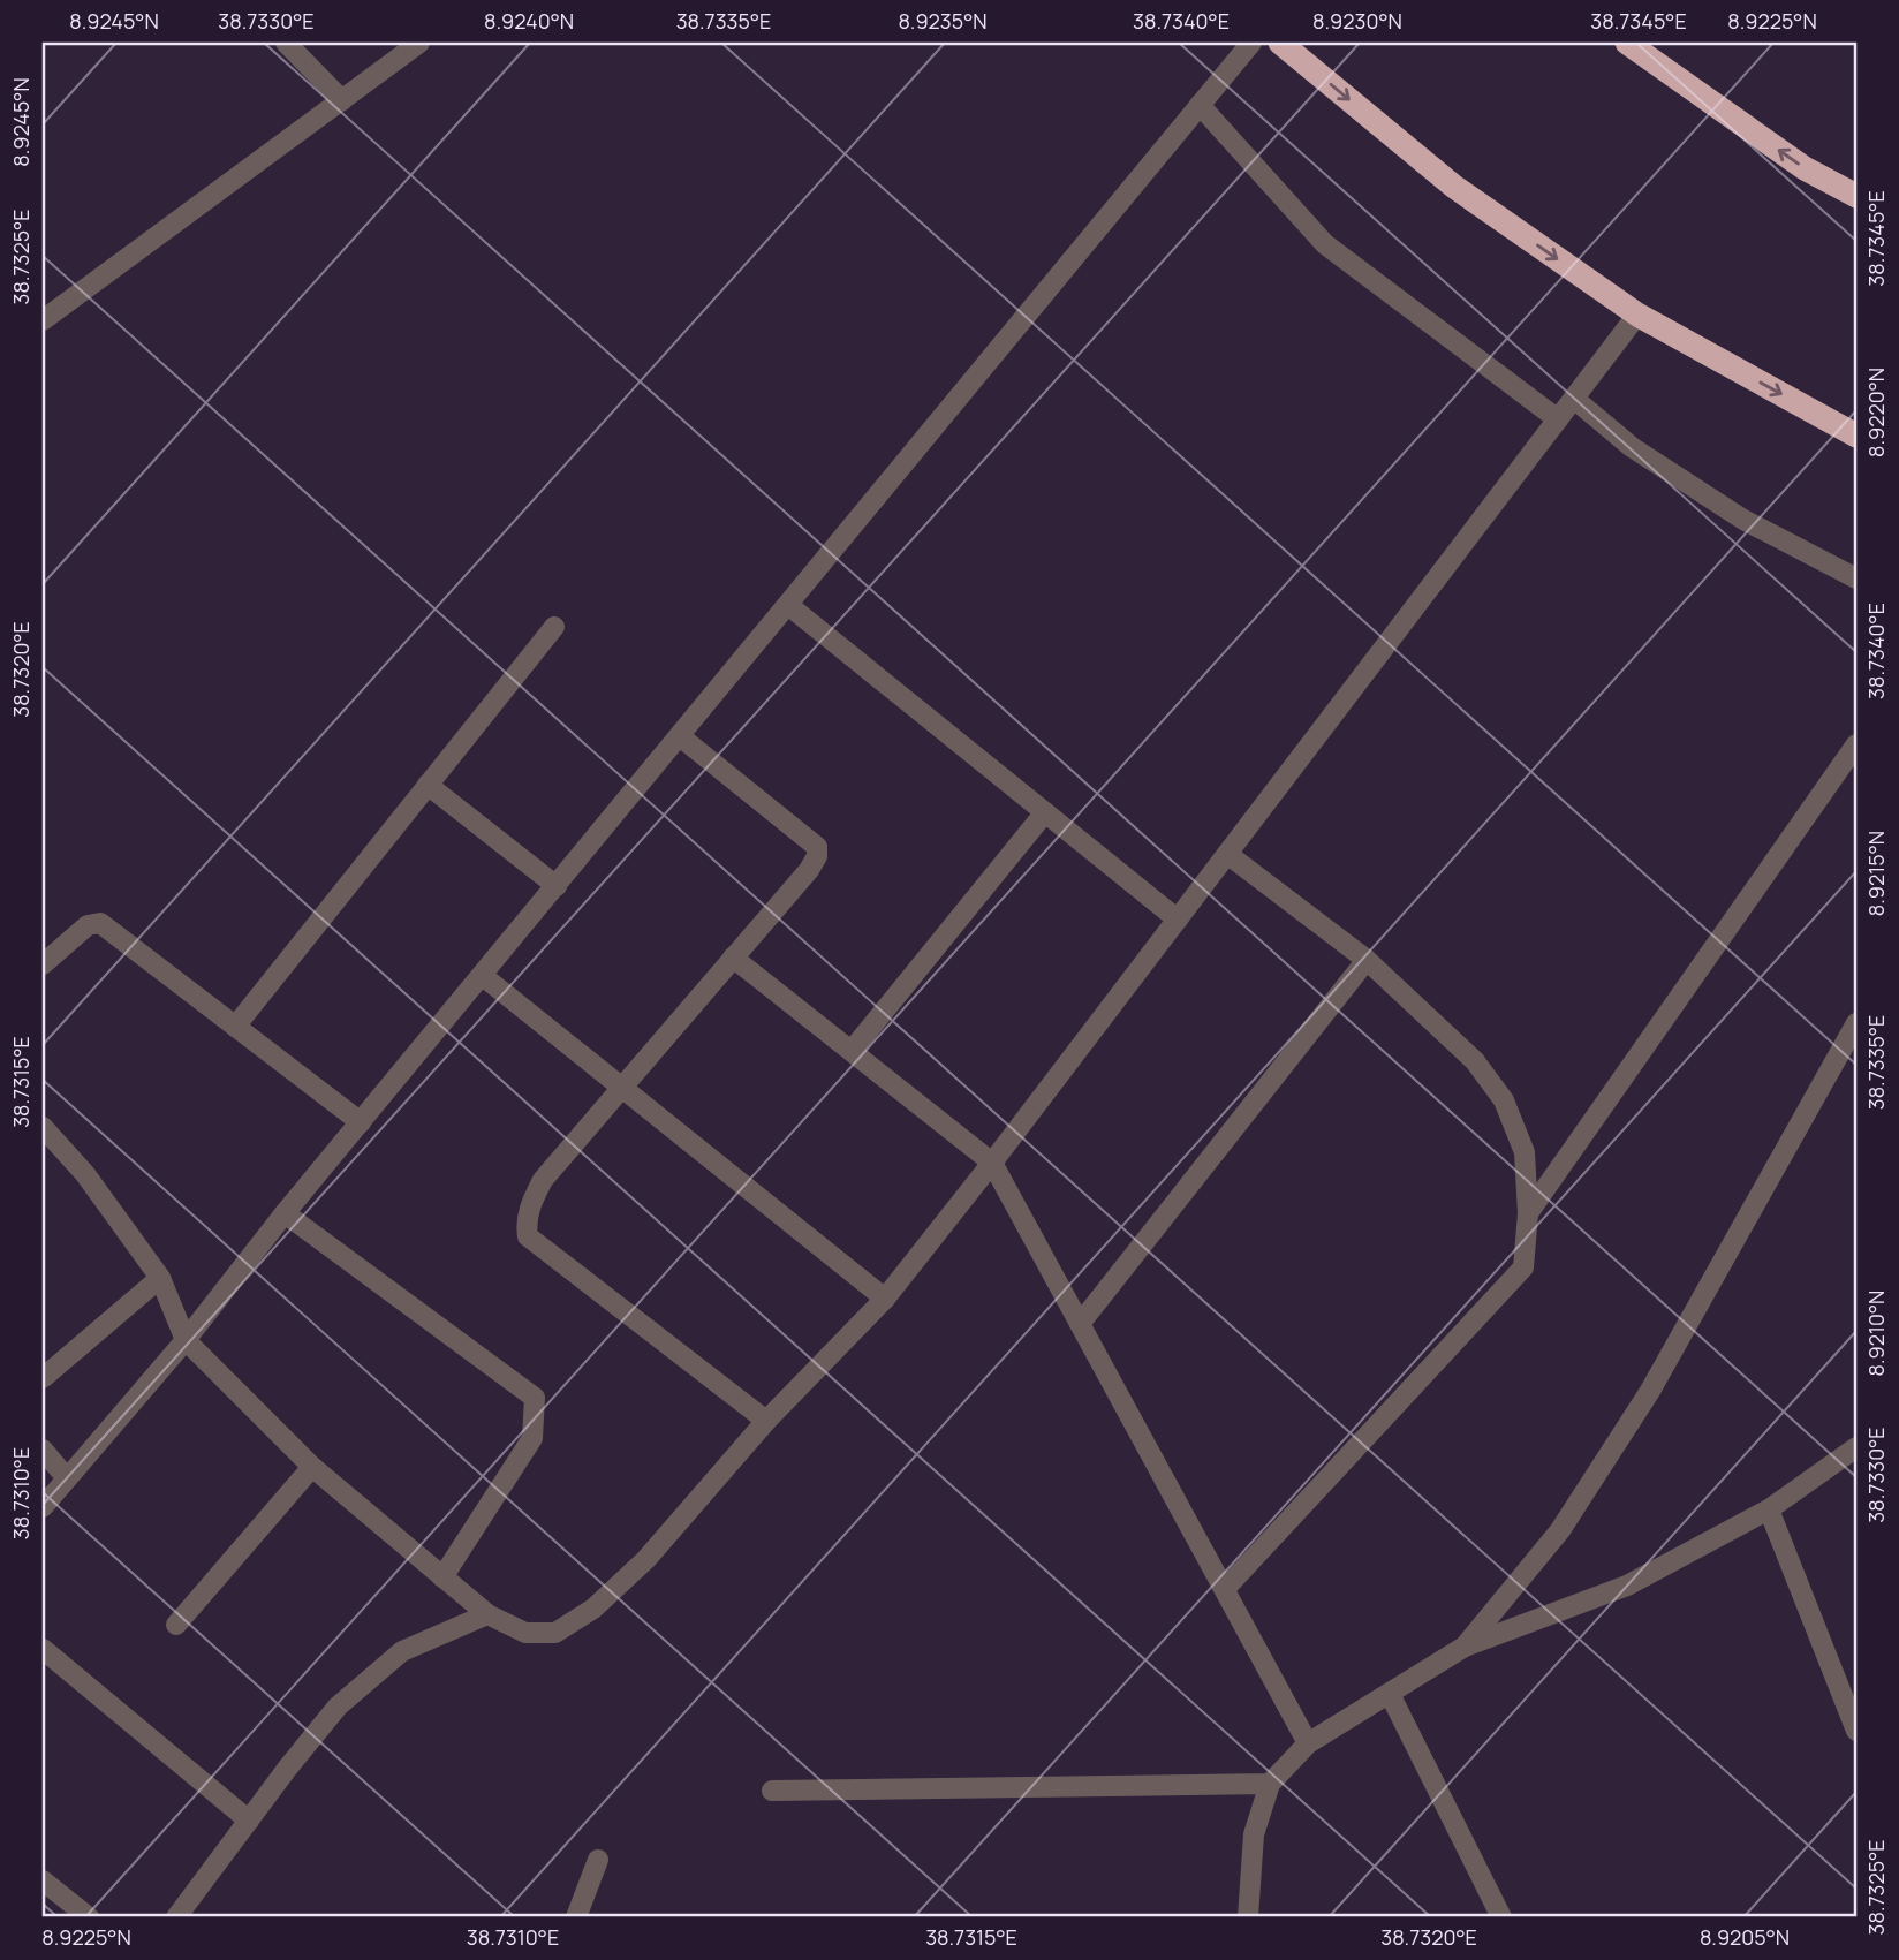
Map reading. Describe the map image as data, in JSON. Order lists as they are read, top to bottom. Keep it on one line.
{"coordinates":["8.9245°N","38.7330°E","8.9240°N","38.7335°E","8.9235°N","38.7340°E","8.9230°N","38.7345°E","8.9225°N","38.7325°E","8.9220°N","38.7320°E","8.9215°N","38.7315°E","8.9210°N","38.7310°E","8.9205°N"]}
